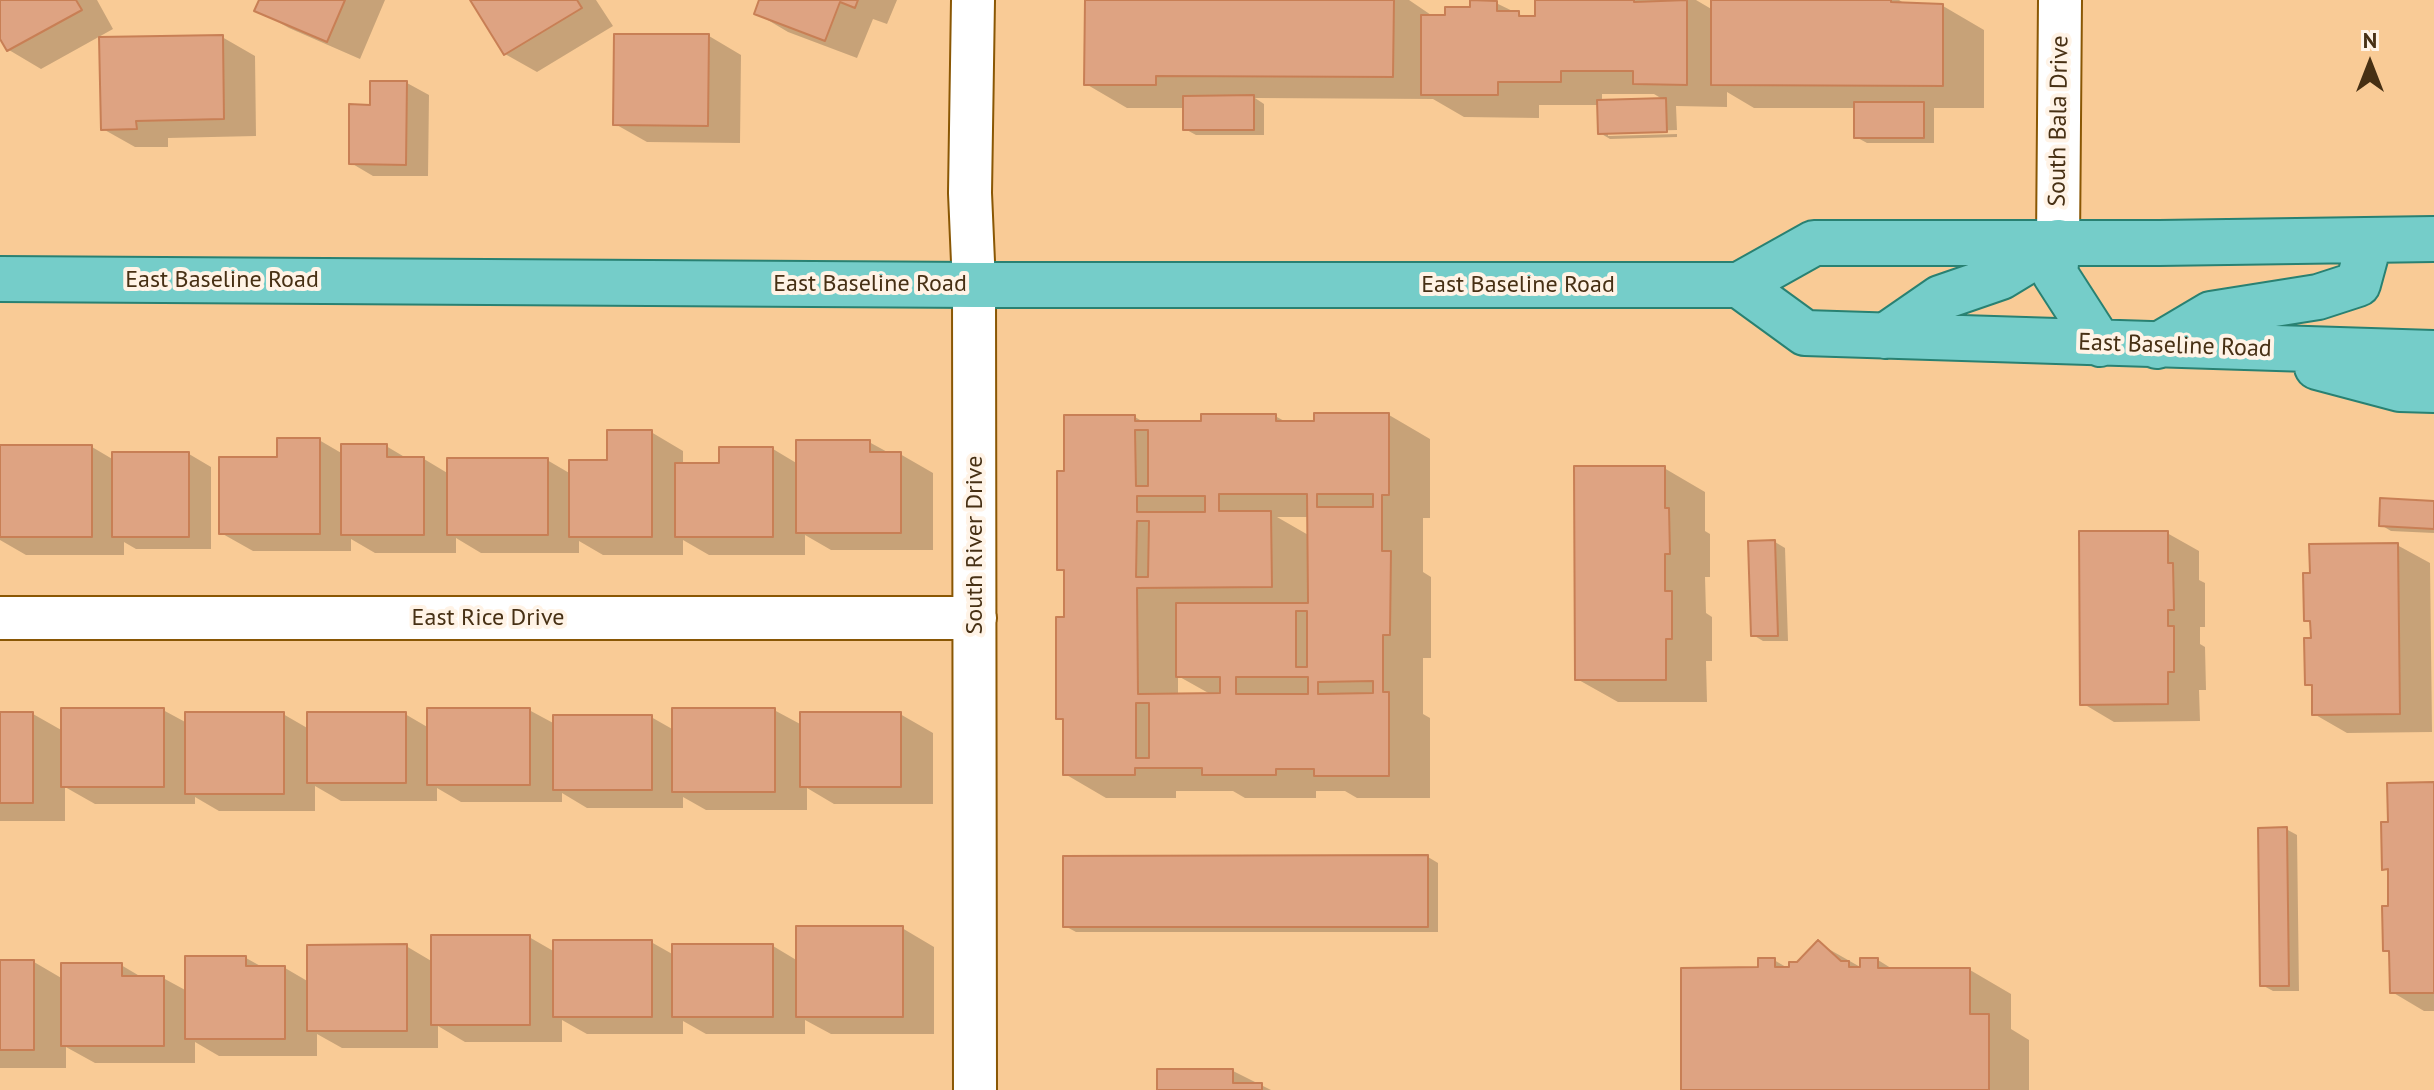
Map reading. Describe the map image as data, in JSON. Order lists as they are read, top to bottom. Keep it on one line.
{"streets":{"main road":["East Baseline Road"],"street":["South Bala Drive","South River Drive","East Rice Drive"]},"crossings":[["South Bala Drive","East Baseline Road"],["East Baseline Road","South River Drive"],["South River Drive","East Rice Drive"]],"north":"top"}
